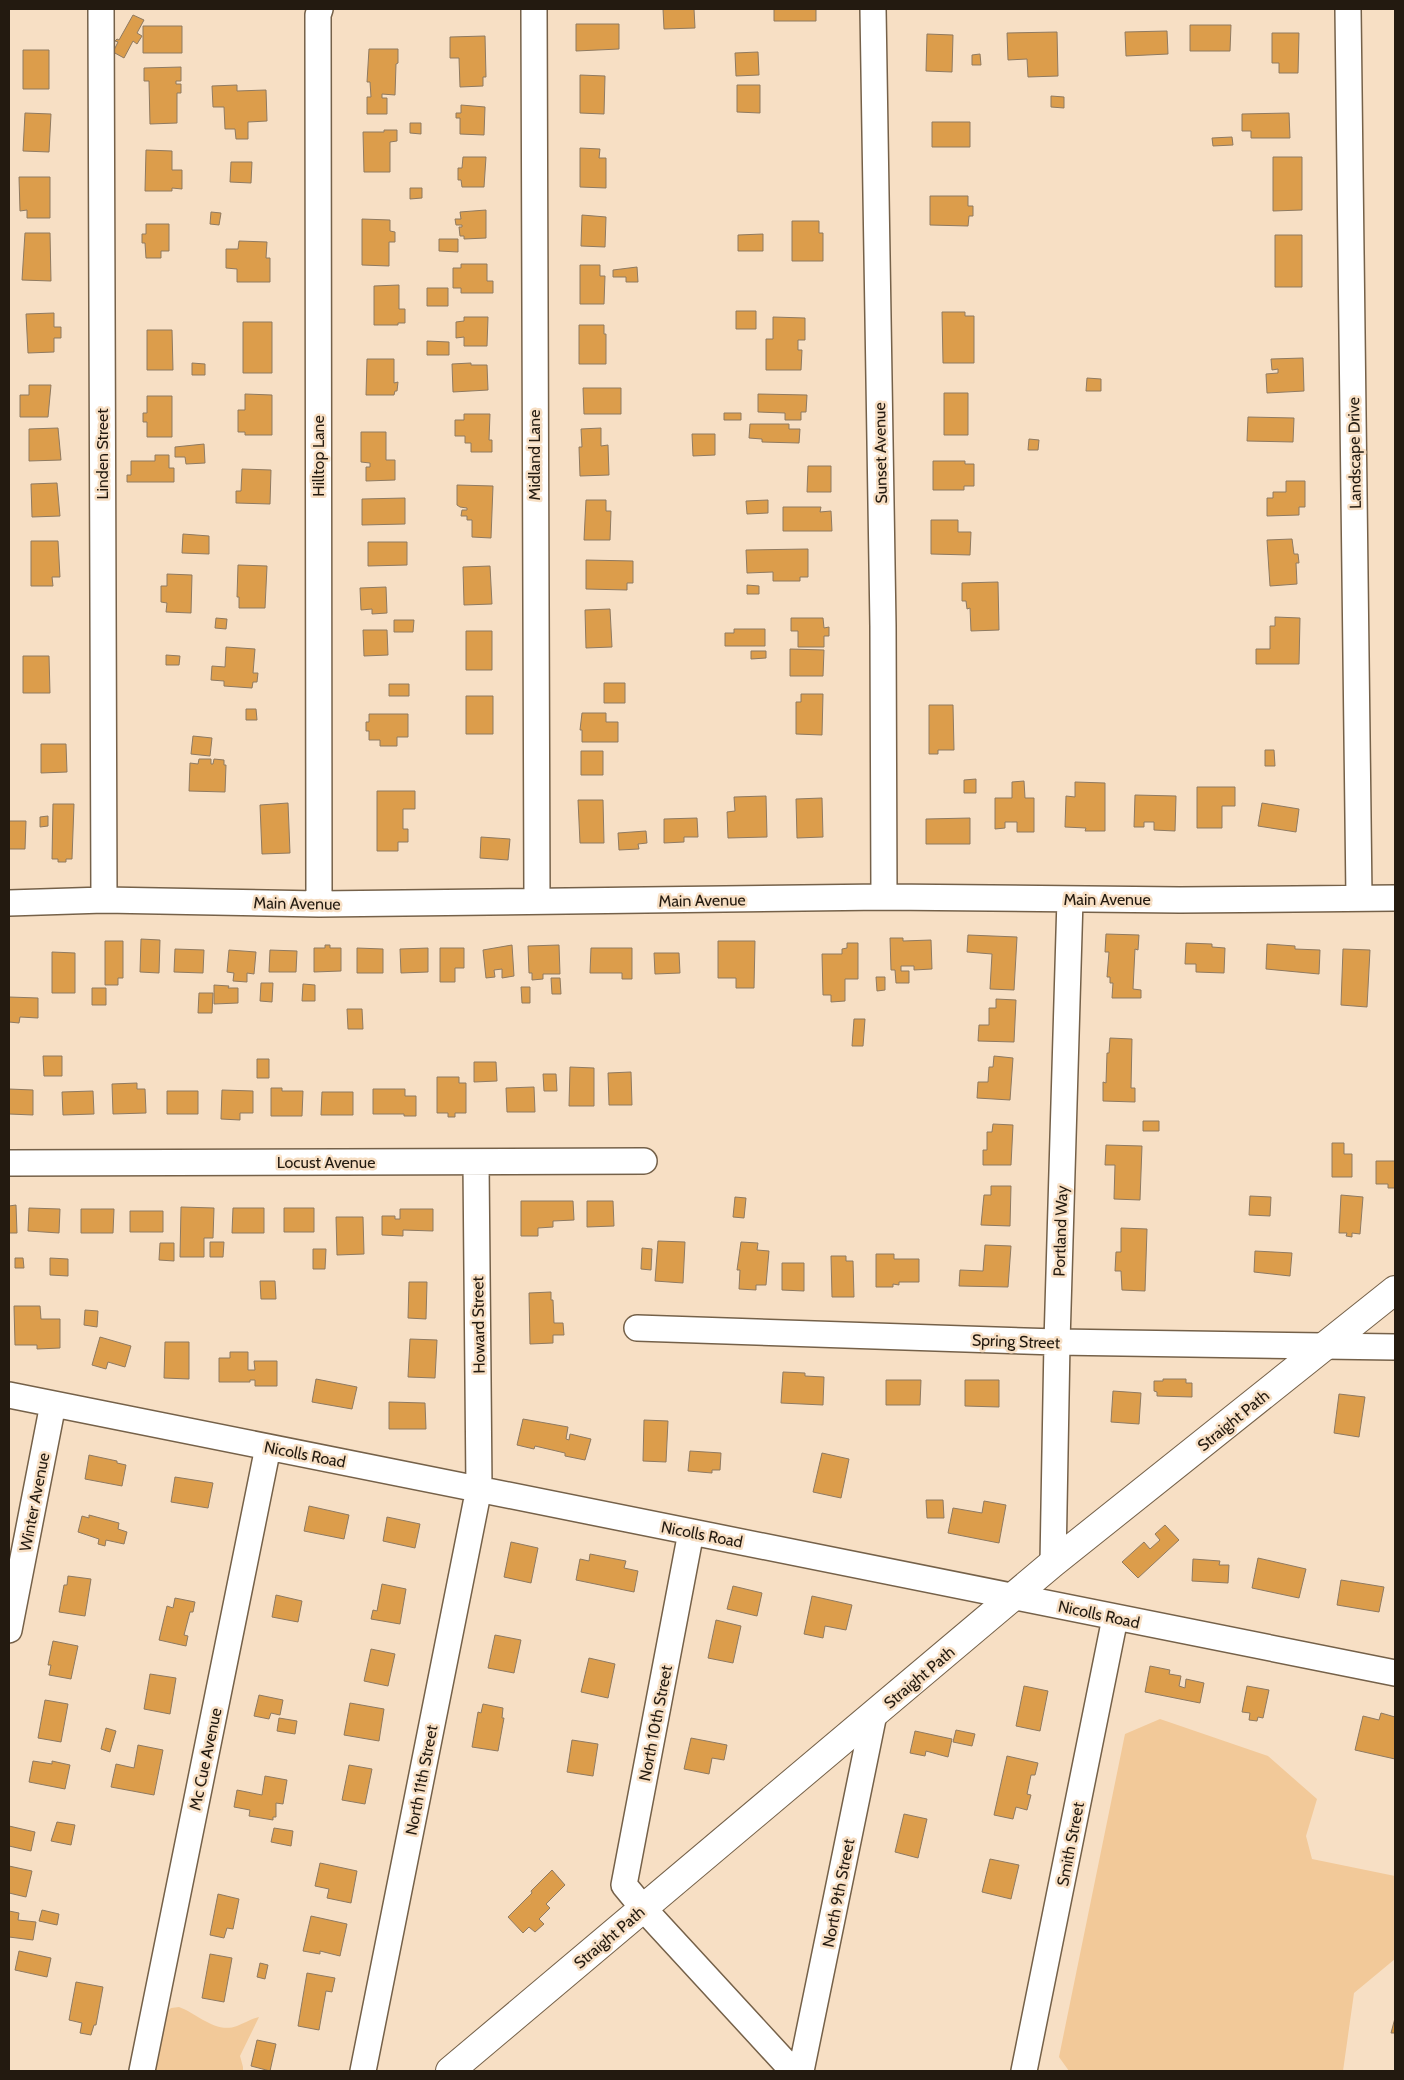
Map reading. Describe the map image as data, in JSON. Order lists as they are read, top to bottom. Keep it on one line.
{"streets":{"main road":["Straight Path"],"street":["Sunset Avenue","Landscape Drive","Linden Street","Midland Lane","Hilltop Lane","Main Avenue","Locust Avenue","Portland Way","Howard Street","Spring Street","Nicolls Road","Winter Avenue","North 10th Street","Mc Cue Avenue","North 11th Street","Smith Street","North 9th Street"]},"crossings":[["Sunset Avenue","Main Avenue"],["Landscape Drive","Main Avenue"],["Linden Street","Main Avenue"],["Midland Lane","Main Avenue"],["Hilltop Lane","Main Avenue"],["Main Avenue","Portland Way"],["Locust Avenue","Howard Street"],["Portland Way","Spring Street"],["Portland Way","Straight Path"],["Howard Street","Nicolls Road"],["Howard Street","North 11th Street"],["Spring Street","Straight Path"],["Straight Path","Nicolls Road"],["Straight Path","North 10th Street"],["Straight Path","North 9th Street"],["Nicolls Road","Winter Avenue"],["Nicolls Road","North 10th Street"],["Nicolls Road","Mc Cue Avenue"],["Nicolls Road","North 11th Street"],["Nicolls Road","Smith Street"]]}
